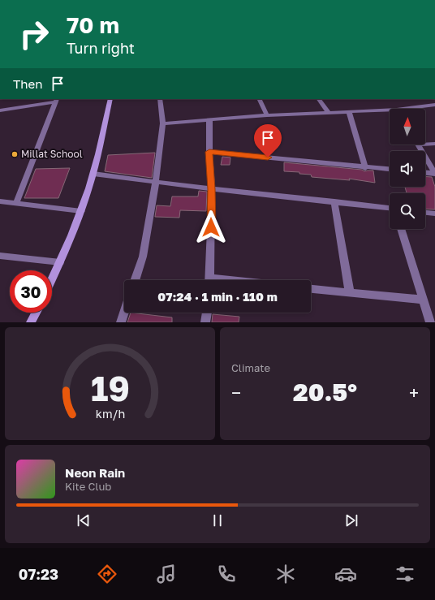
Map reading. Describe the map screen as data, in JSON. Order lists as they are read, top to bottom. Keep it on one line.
{"places":["Millat School"],"north":"top","page":{"turn":["70 m","Turn right"],"then":"Then","limit":"30","trip":"07:24 · 1 min · 110 m","tile":"Climate","heat":["−","20.5°","+"],"song":["Neon Rain","Kite Club"],"tabs":"07:23","gauge":["19","km/h"]}}
